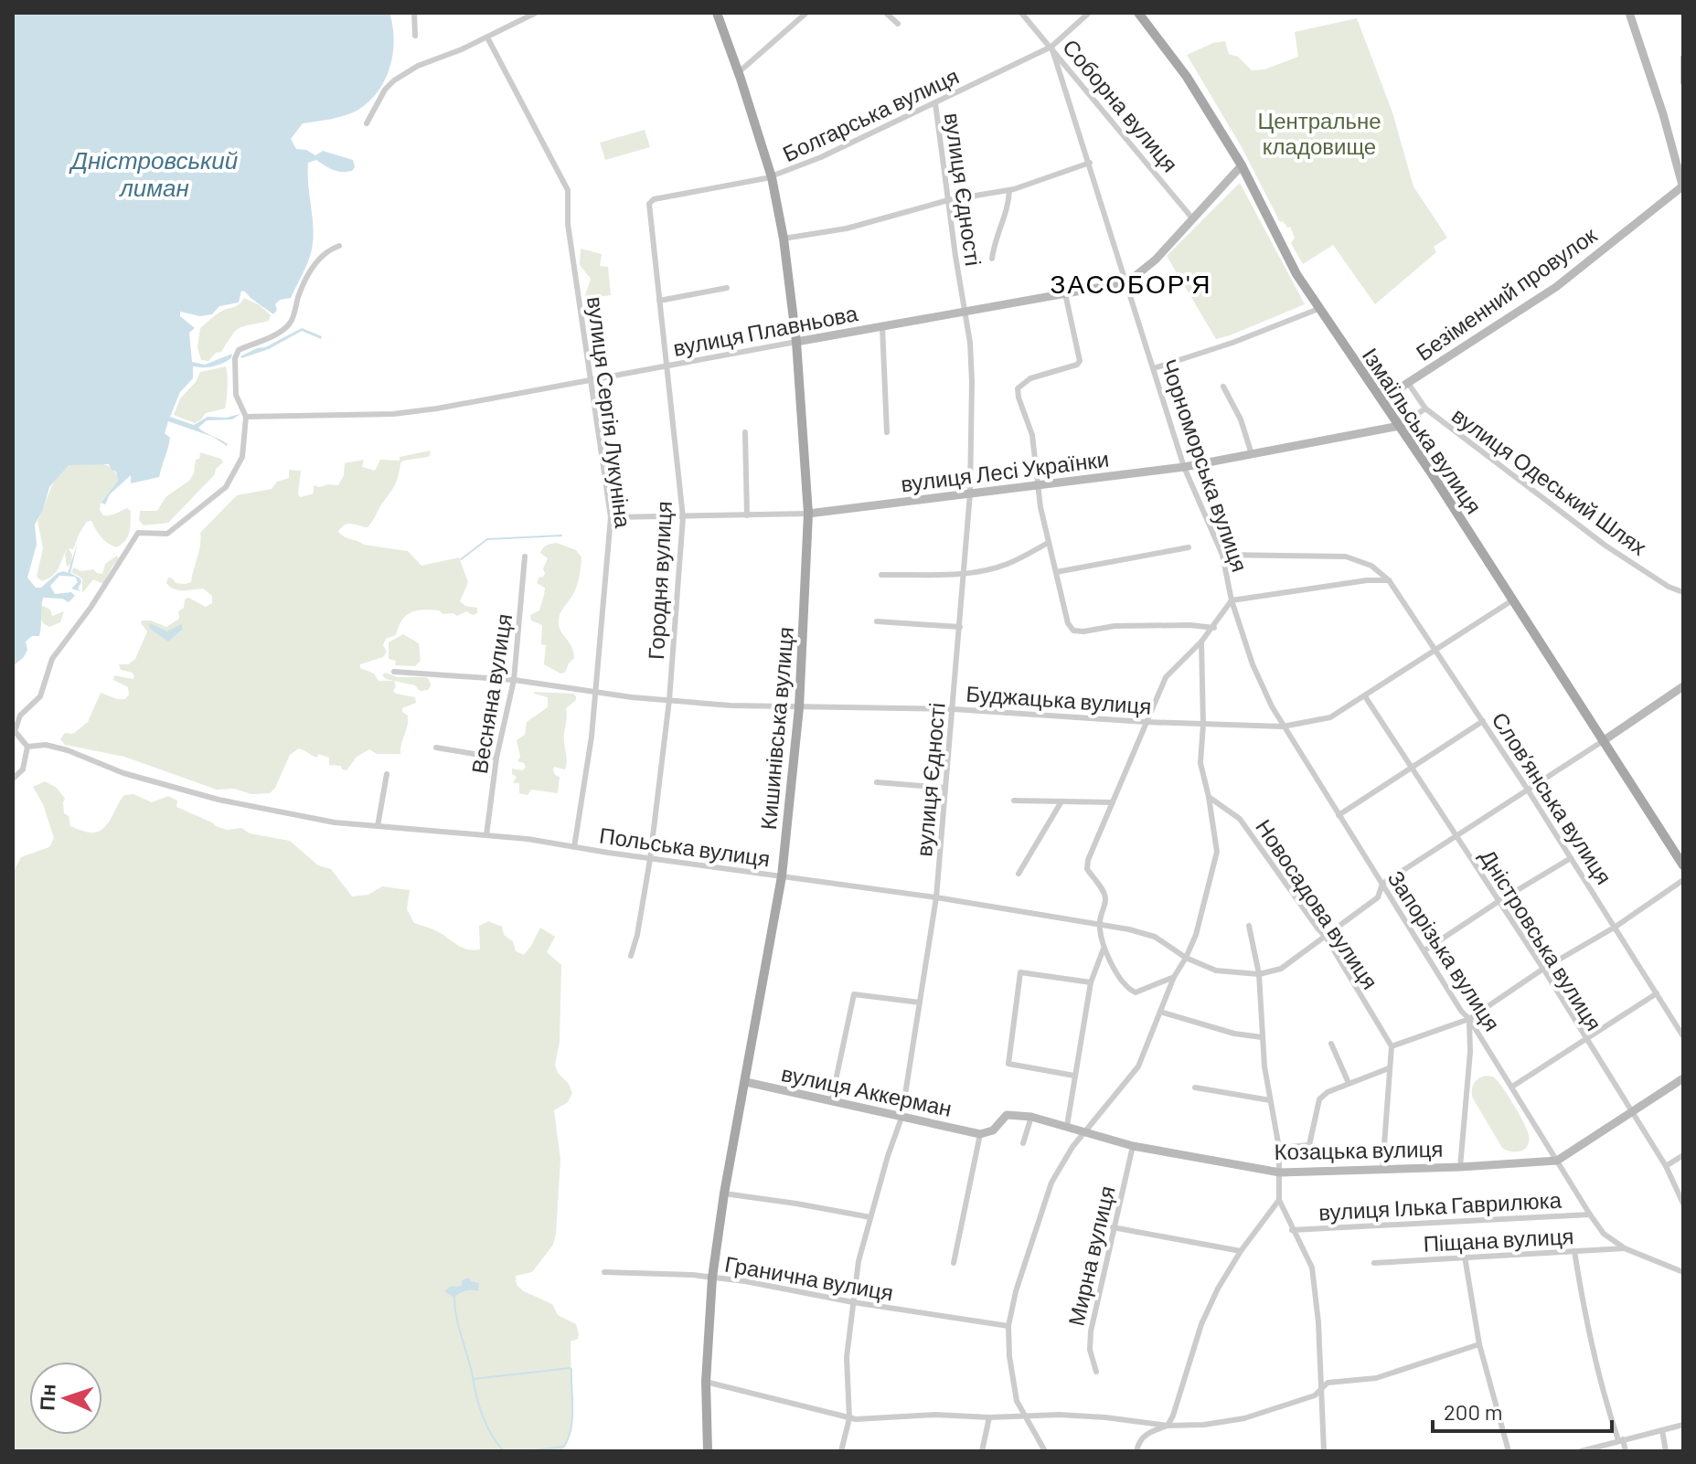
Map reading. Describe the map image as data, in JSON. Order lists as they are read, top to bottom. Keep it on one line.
{"streets":{"main road":["Ізмаїльська вулиця","Кишинівська вулиця"],"street":["Соборна вулиця","Болгарська вулиця","вулиця Єдності","Безіменний провулок","вулиця Плавньова","вулиця Сергія Лукуніна","Чорноморська вулиця","вулиця Лесі Українки","вулиця Одеський Шлях","Городня вулиця","Весняна вулиця","Буджацька вулиця","Словʼянська вулиця","Польська вулиця","Новосадова вулиця","Дністровська вулиця","Запорізька вулиця","вулиця Аккерман","Козацька вулиця","вулиця Ілька Гаврилюка","Піщана вулиця","Мирна вулиця","Гранична вулиця"]},"crossings":[["Соборна вулиця","Болгарська вулиця"],["Соборна вулиця","вулиця Плавньова"],["Соборна вулиця","Чорноморська вулиця"],["Болгарська вулиця","вулиця Єдності"],["Болгарська вулиця","Чорноморська вулиця"],["Болгарська вулиця","Городня вулиця"],["Болгарська вулиця","Кишинівська вулиця"],["вулиця Єдності","вулиця Плавньова"],["вулиця Єдності","вулиця Лесі Українки"],["вулиця Єдності","Буджацька вулиця"],["вулиця Єдності","Польська вулиця"],["вулиця Єдності","вулиця Аккерман"],["вулиця Єдності","Гранична вулиця"],["Безіменний провулок","Ізмаїльська вулиця"],["вулиця Плавньова","вулиця Сергія Лукуніна"],["вулиця Плавньова","Ізмаїльська вулиця"],["вулиця Плавньова","Чорноморська вулиця"],["вулиця Плавньова","Городня вулиця"],["вулиця Плавньова","Кишинівська вулиця"],["вулиця Сергія Лукуніна","вулиця Лесі Українки"],["вулиця Сергія Лукуніна","Буджацька вулиця"],["вулиця Сергія Лукуніна","Польська вулиця"],["Ізмаїльська вулиця","вулиця Лесі Українки"],["Ізмаїльська вулиця","вулиця Одеський Шлях"],["Ізмаїльська вулиця","Буджацька вулиця"],["Ізмаїльська вулиця","Польська вулиця"],["Чорноморська вулиця","вулиця Лесі Українки"],["Чорноморська вулиця","Буджацька вулиця"],["Чорноморська вулиця","Словʼянська вулиця"],["Чорноморська вулиця","Польська вулиця"],["Чорноморська вулиця","Запорізька вулиця"],["вулиця Лесі Українки","вулиця Одеський Шлях"],["вулиця Лесі Українки","Городня вулиця"],["вулиця Лесі Українки","Кишинівська вулиця"],["Городня вулиця","Буджацька вулиця"],["Городня вулиця","Польська вулиця"],["Весняна вулиця","Буджацька вулиця"],["Весняна вулиця","Польська вулиця"],["Буджацька вулиця","Кишинівська вулиця"],["Буджацька вулиця","Словʼянська вулиця"],["Буджацька вулиця","Дністровська вулиця"],["Буджацька вулиця","Запорізька вулиця"],["Кишинівська вулиця","Польська вулиця"],["Кишинівська вулиця","вулиця Аккерман"],["Кишинівська вулиця","Гранична вулиця"],["Словʼянська вулиця","Польська вулиця"],["Польська вулиця","Новосадова вулиця"],["Польська вулиця","Дністровська вулиця"],["Польська вулиця","Запорізька вулиця"],["Дністровська вулиця","Козацька вулиця"],["Запорізька вулиця","Козацька вулиця"],["Запорізька вулиця","вулиця Ілька Гаврилюка"],["Запорізька вулиця","Піщана вулиця"],["вулиця Аккерман","Козацька вулиця"],["Козацька вулиця","Мирна вулиця"]],"districts":["ЗАСОБОР'Я"],"water":["Дністровський лиман"],"parks":["Центральне кладовище"],"scale_bar":"200 m","north":"left"}
